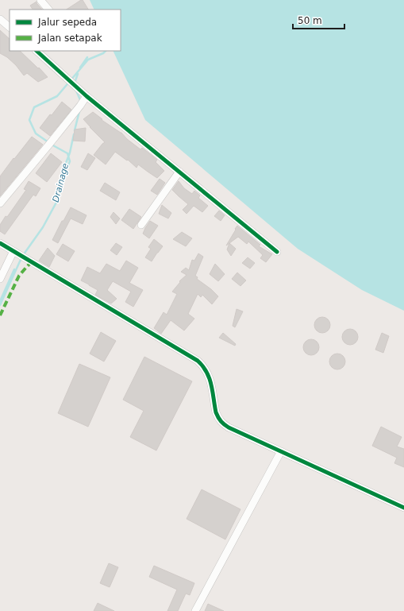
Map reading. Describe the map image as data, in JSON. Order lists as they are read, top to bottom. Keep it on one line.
{"water":["Drainage"],"legend":["Jalur sepeda","Jalan setapak"],"scale_bar":"50 m"}
